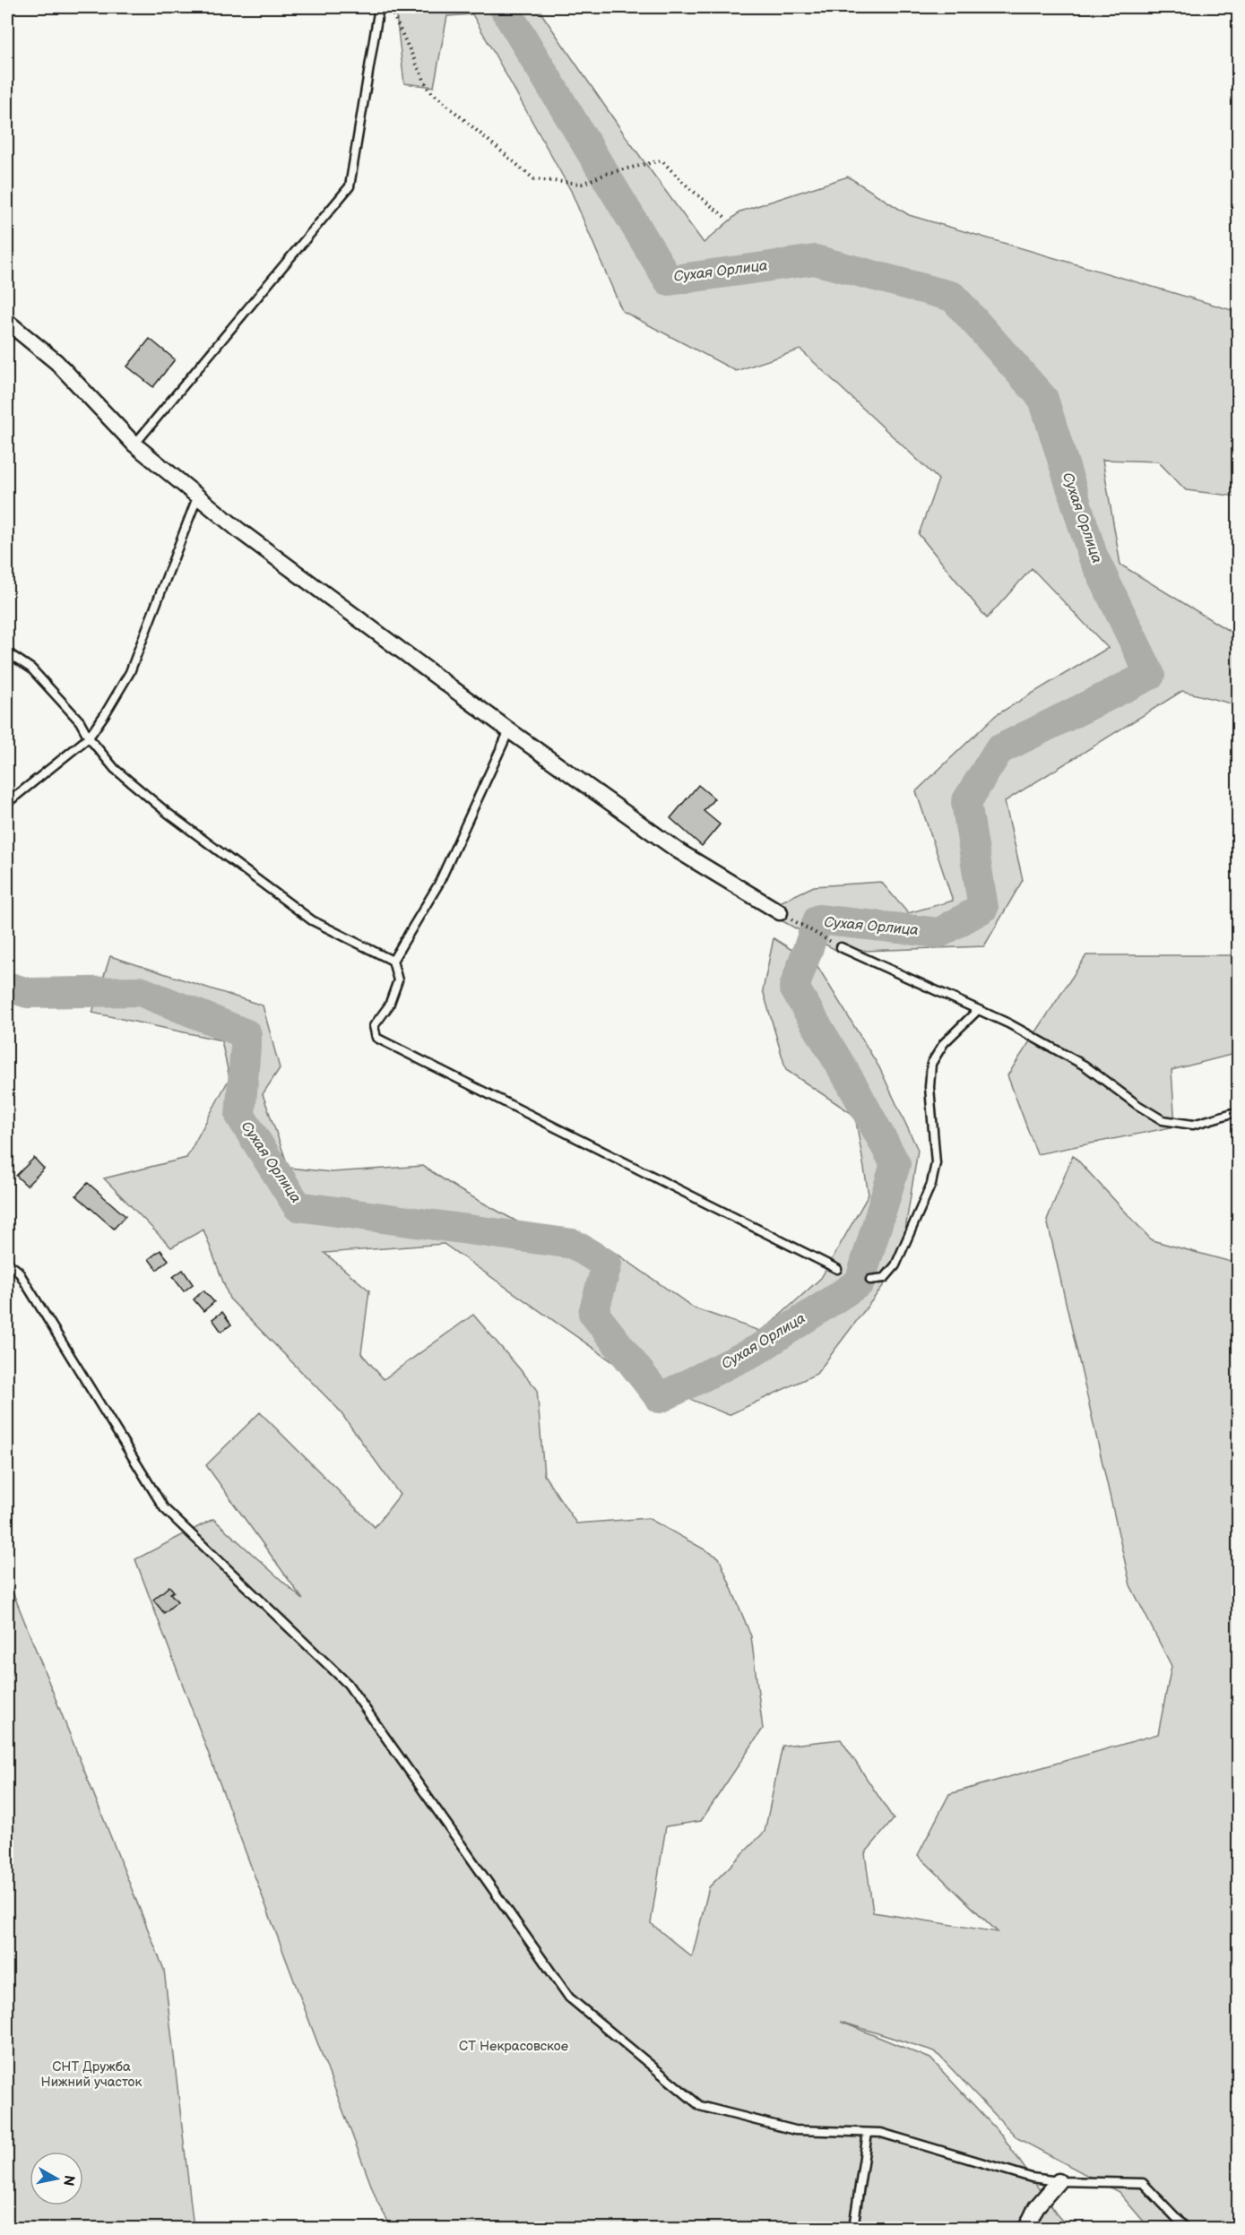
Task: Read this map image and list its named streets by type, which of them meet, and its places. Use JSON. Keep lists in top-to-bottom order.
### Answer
{
  "water": ["Сухая Орлица"],
  "parks": ["СТ Некрасовское", "СНТ Дружба Нижний участок"],
  "north": "right"
}
